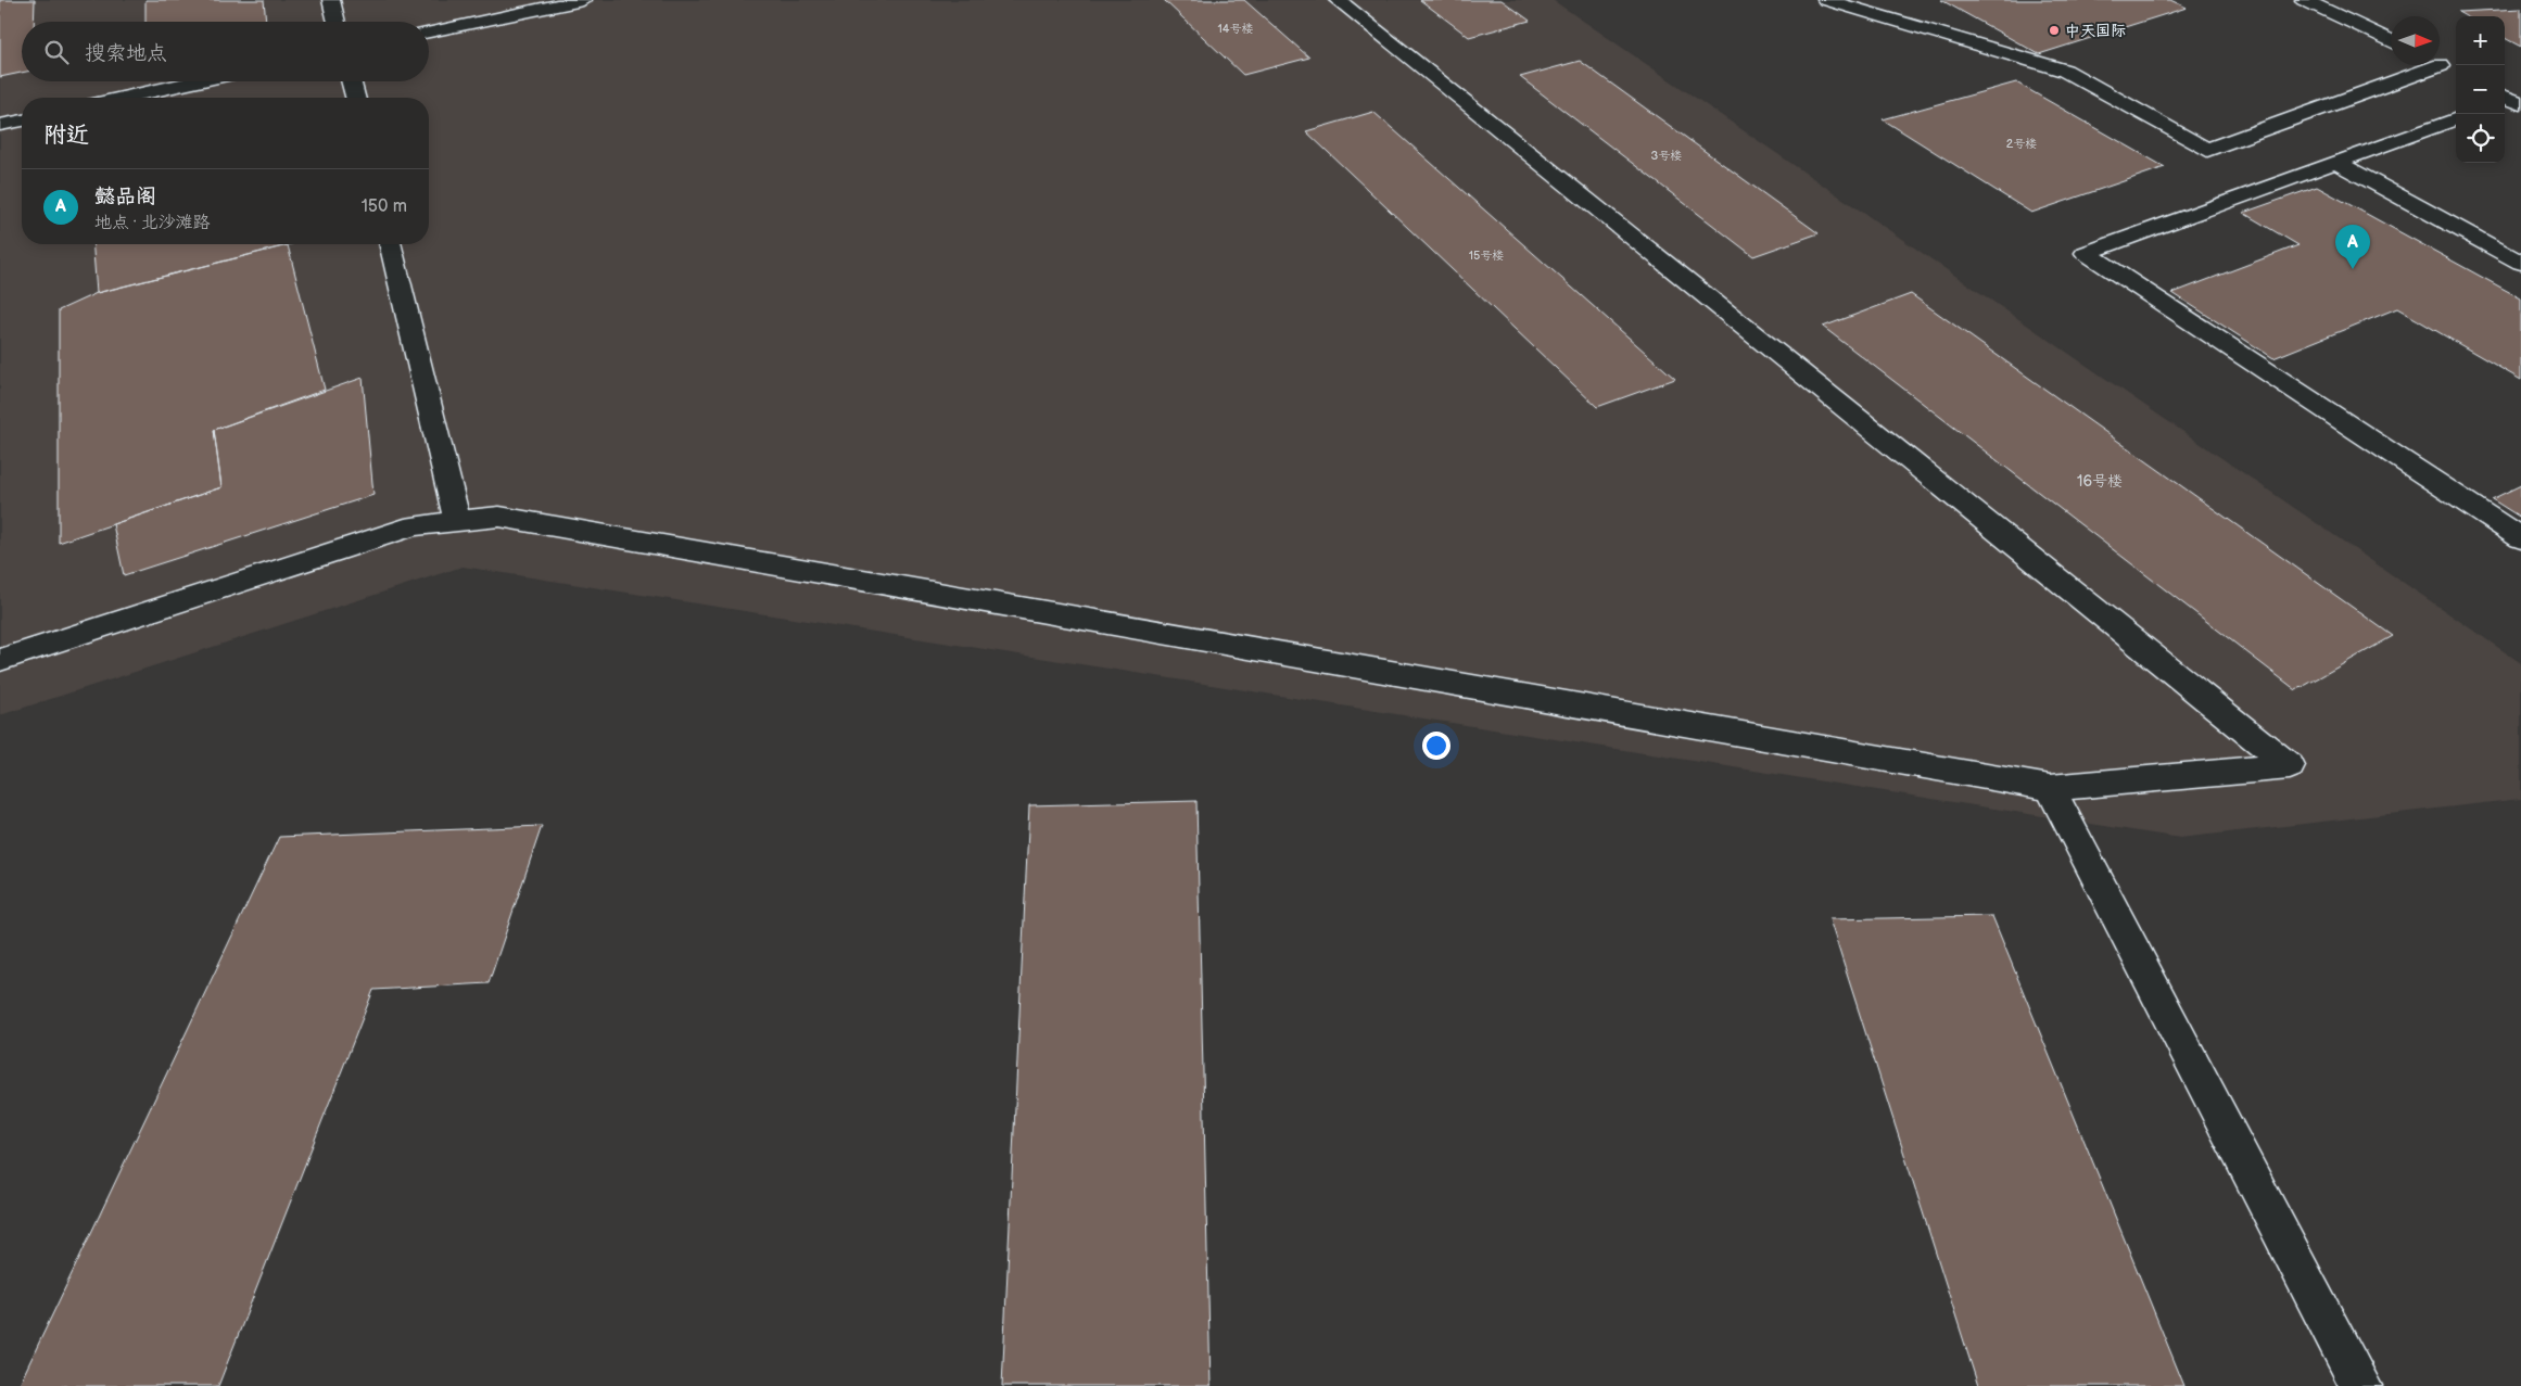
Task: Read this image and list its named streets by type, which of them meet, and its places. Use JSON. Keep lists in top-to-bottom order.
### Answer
{
  "places": ["中天国际"],
  "house_numbers": [
    "14号楼",
    "2号楼",
    "3号楼",
    "15号楼",
    "16号楼"
  ],
  "north": "right",
  "page": {
    "map_buttons": ["+", "−"],
    "search": "搜索地点",
    "heading": "附近",
    "list": [
      {
        "mark": "A",
        "name": "懿品阁",
        "note": "地点 · 北沙滩路",
        "value": "150 m"
      }
    ],
    "pins": "A"
  }
}
